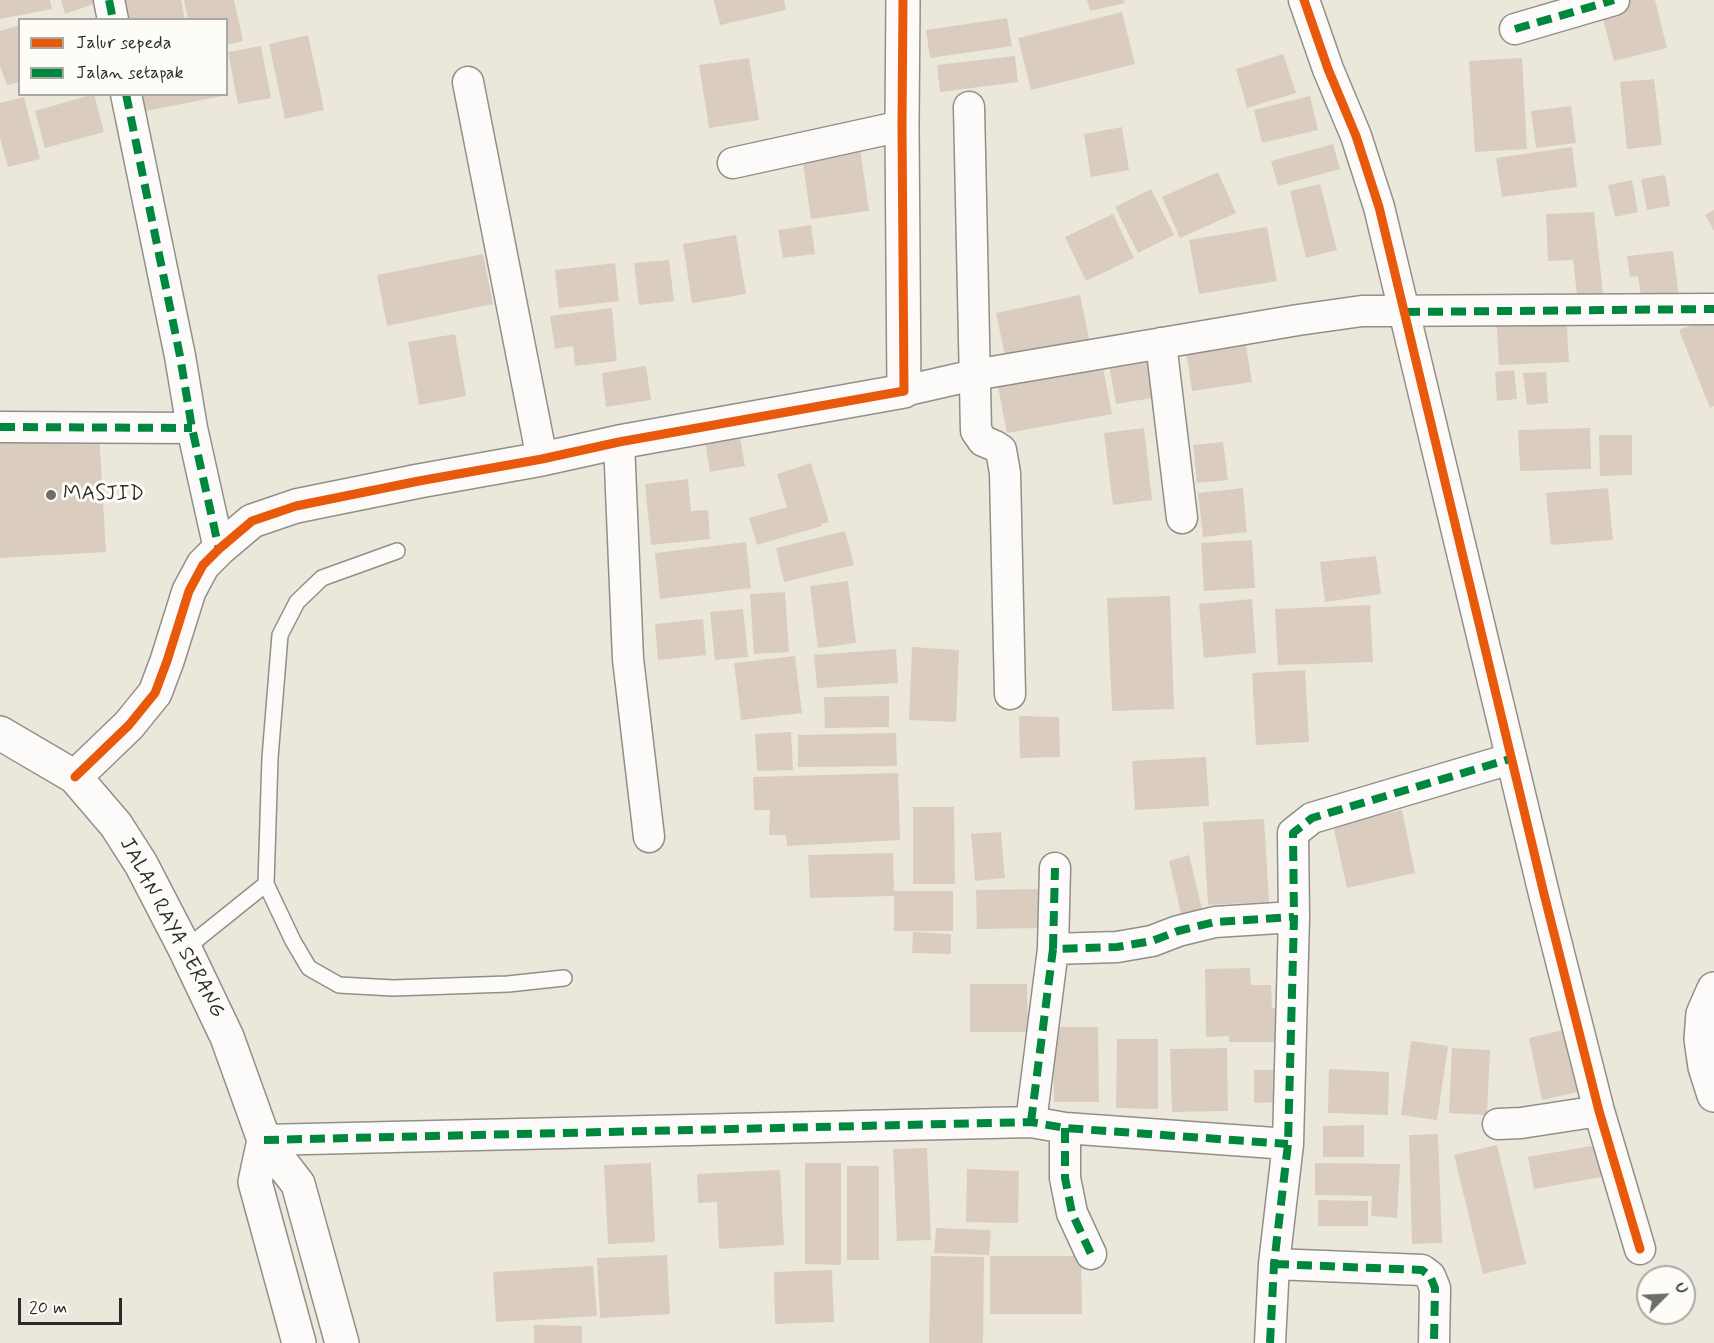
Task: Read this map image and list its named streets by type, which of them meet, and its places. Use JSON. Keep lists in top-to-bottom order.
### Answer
{
  "streets": {
    "main road": ["JALAN RAYA SERANG"]
  },
  "places": ["MASJID"],
  "legend": ["Jalur sepeda", "Jalan setapak"],
  "scale_bar": "20 m",
  "north": "top right"
}
